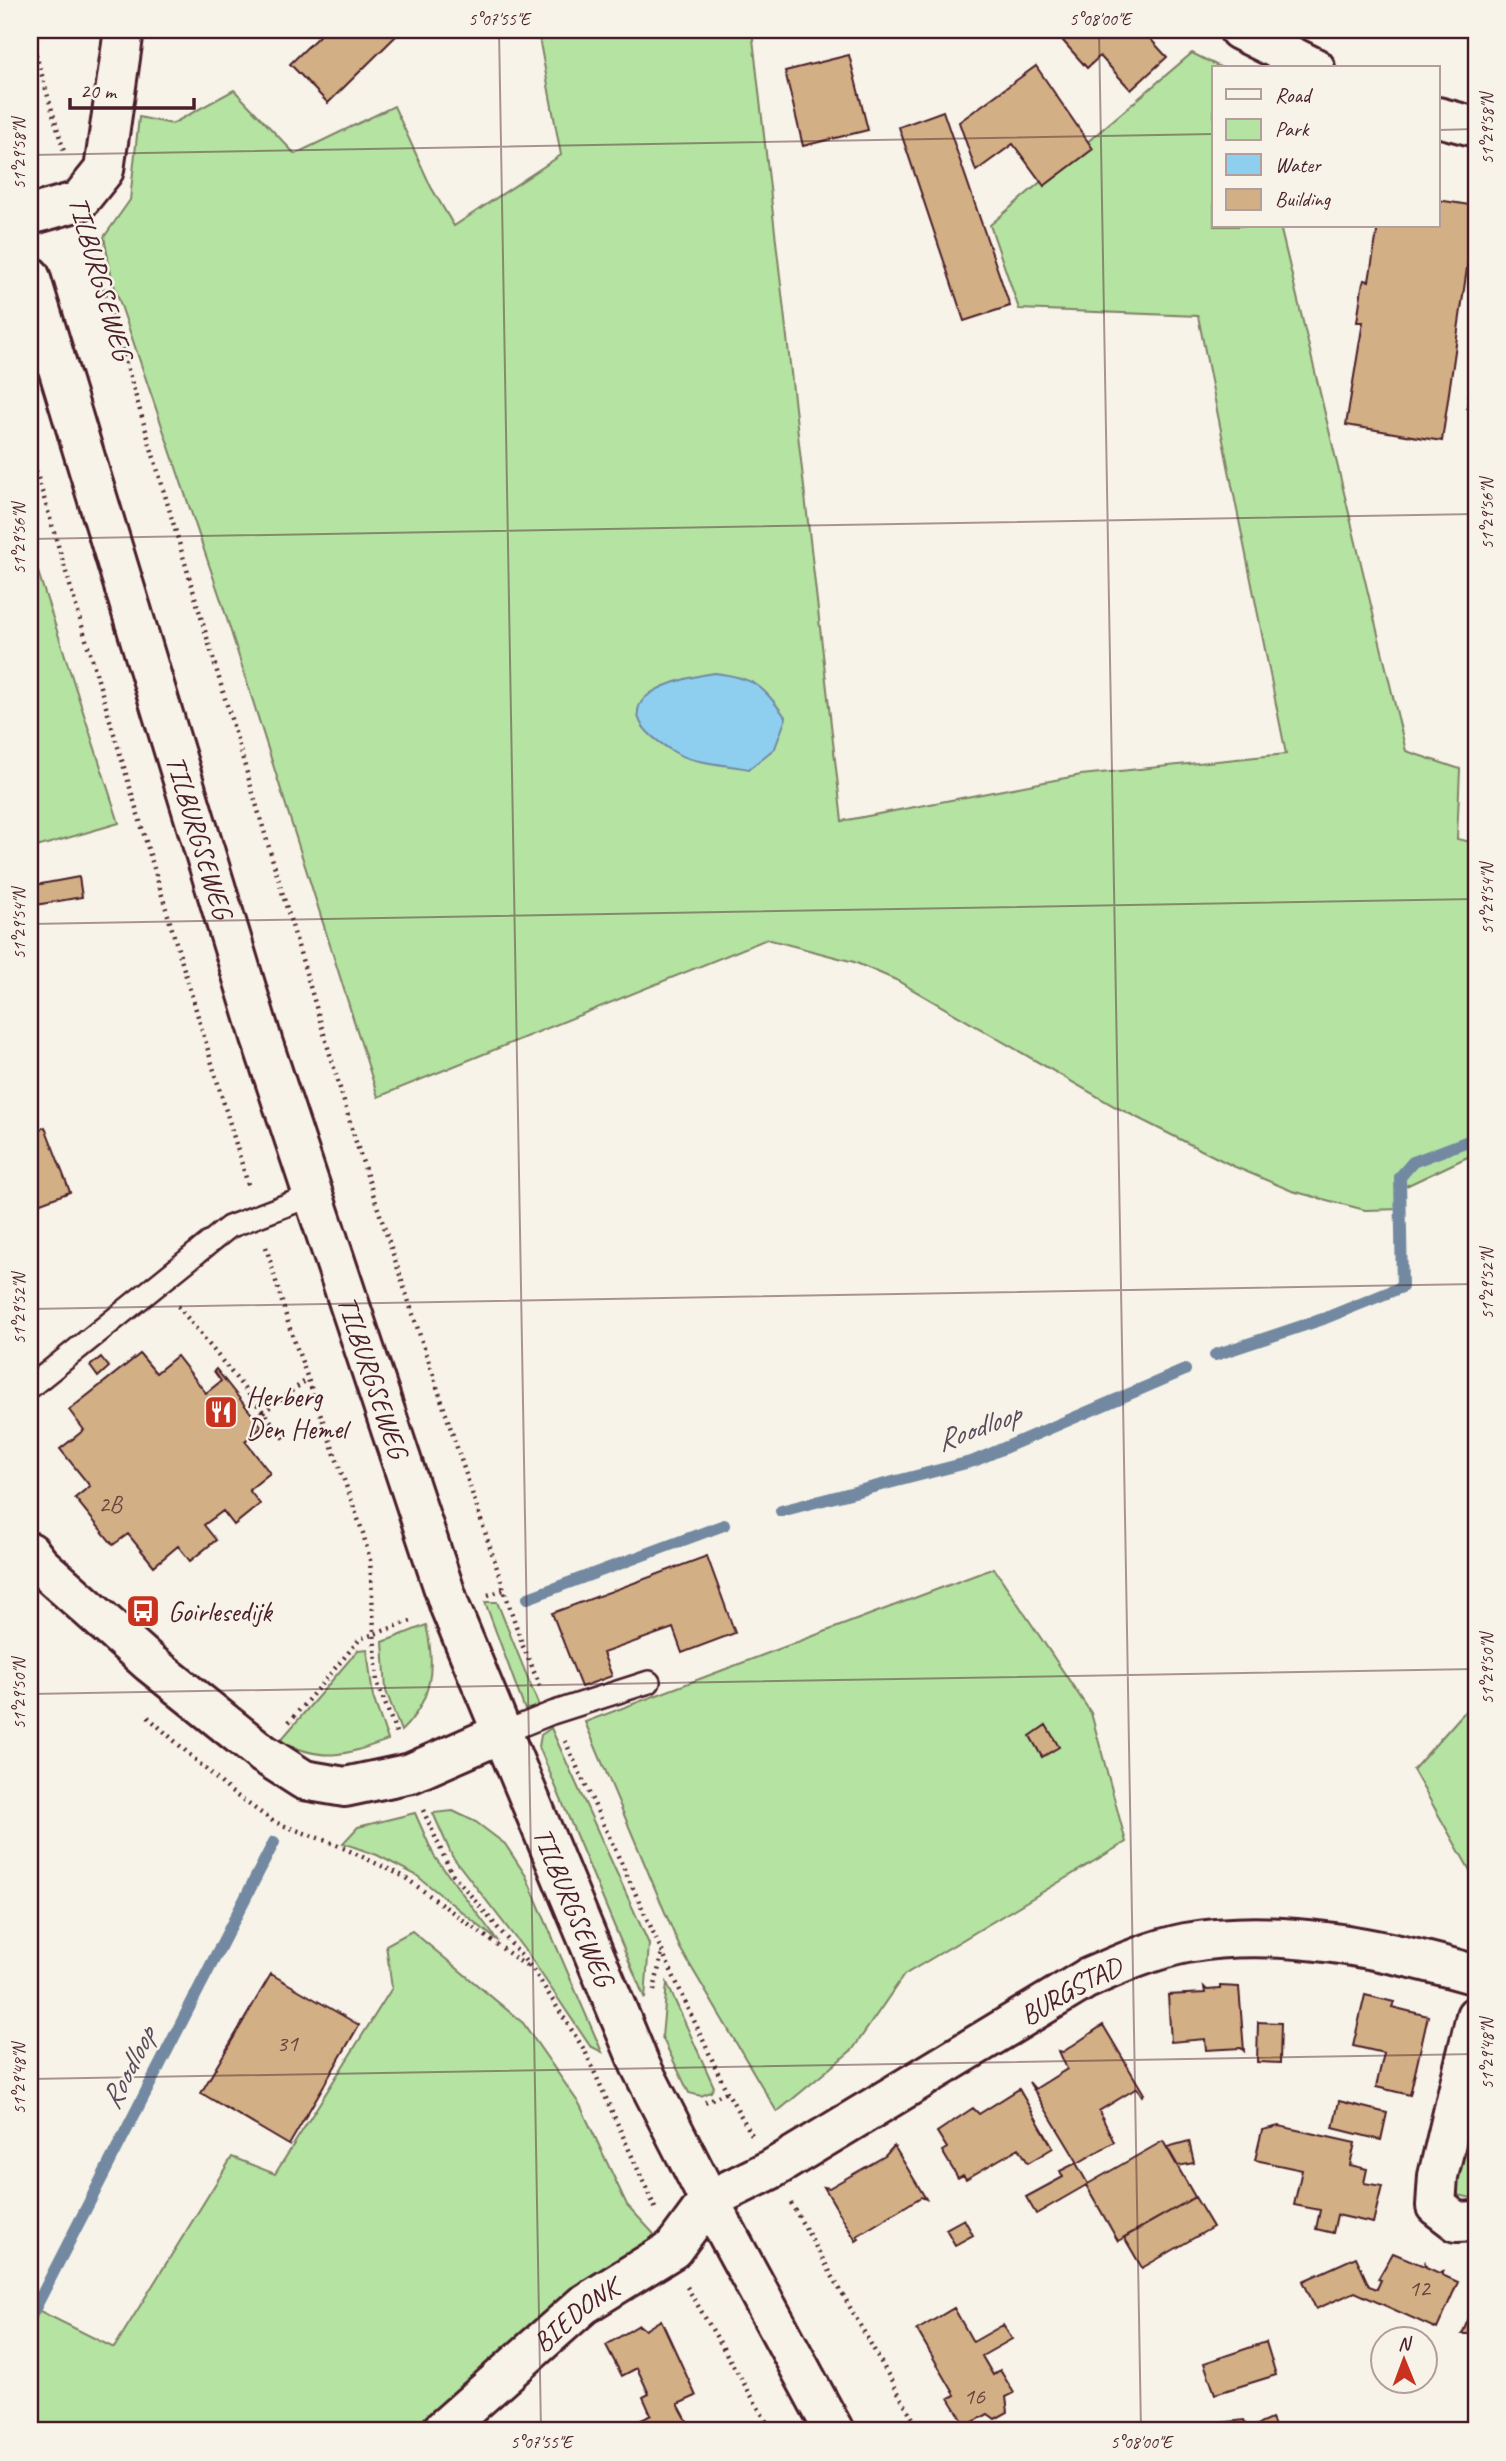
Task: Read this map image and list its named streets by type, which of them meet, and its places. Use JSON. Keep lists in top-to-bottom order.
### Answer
{
  "streets": {
    "street": ["TILBURGSEWEG", "BURGSTAD", "BIEDONK"]
  },
  "crossings": [
    ["TILBURGSEWEG", "BURGSTAD"],
    ["TILBURGSEWEG", "BIEDONK"],
    ["BURGSTAD", "BIEDONK"]
  ],
  "water": ["Roodloop"],
  "places": {
    "restaurant": ["Herberg Den Hemel"],
    "bus stop": ["Goirlesedijk"]
  },
  "house_numbers": [
    "2B",
    "31",
    "12",
    "16"
  ],
  "legend": [
    "Road",
    "Park",
    "Water",
    "Building"
  ],
  "scale_bar": "20 m",
  "north": "top",
  "coordinates": [
    "5°07'55\"E",
    "5°08'00\"E",
    "51°29'58\"N",
    "51°29'56\"N",
    "51°29'54\"N",
    "51°29'52\"N",
    "51°29'50\"N",
    "51°29'48\"N"
  ]
}
